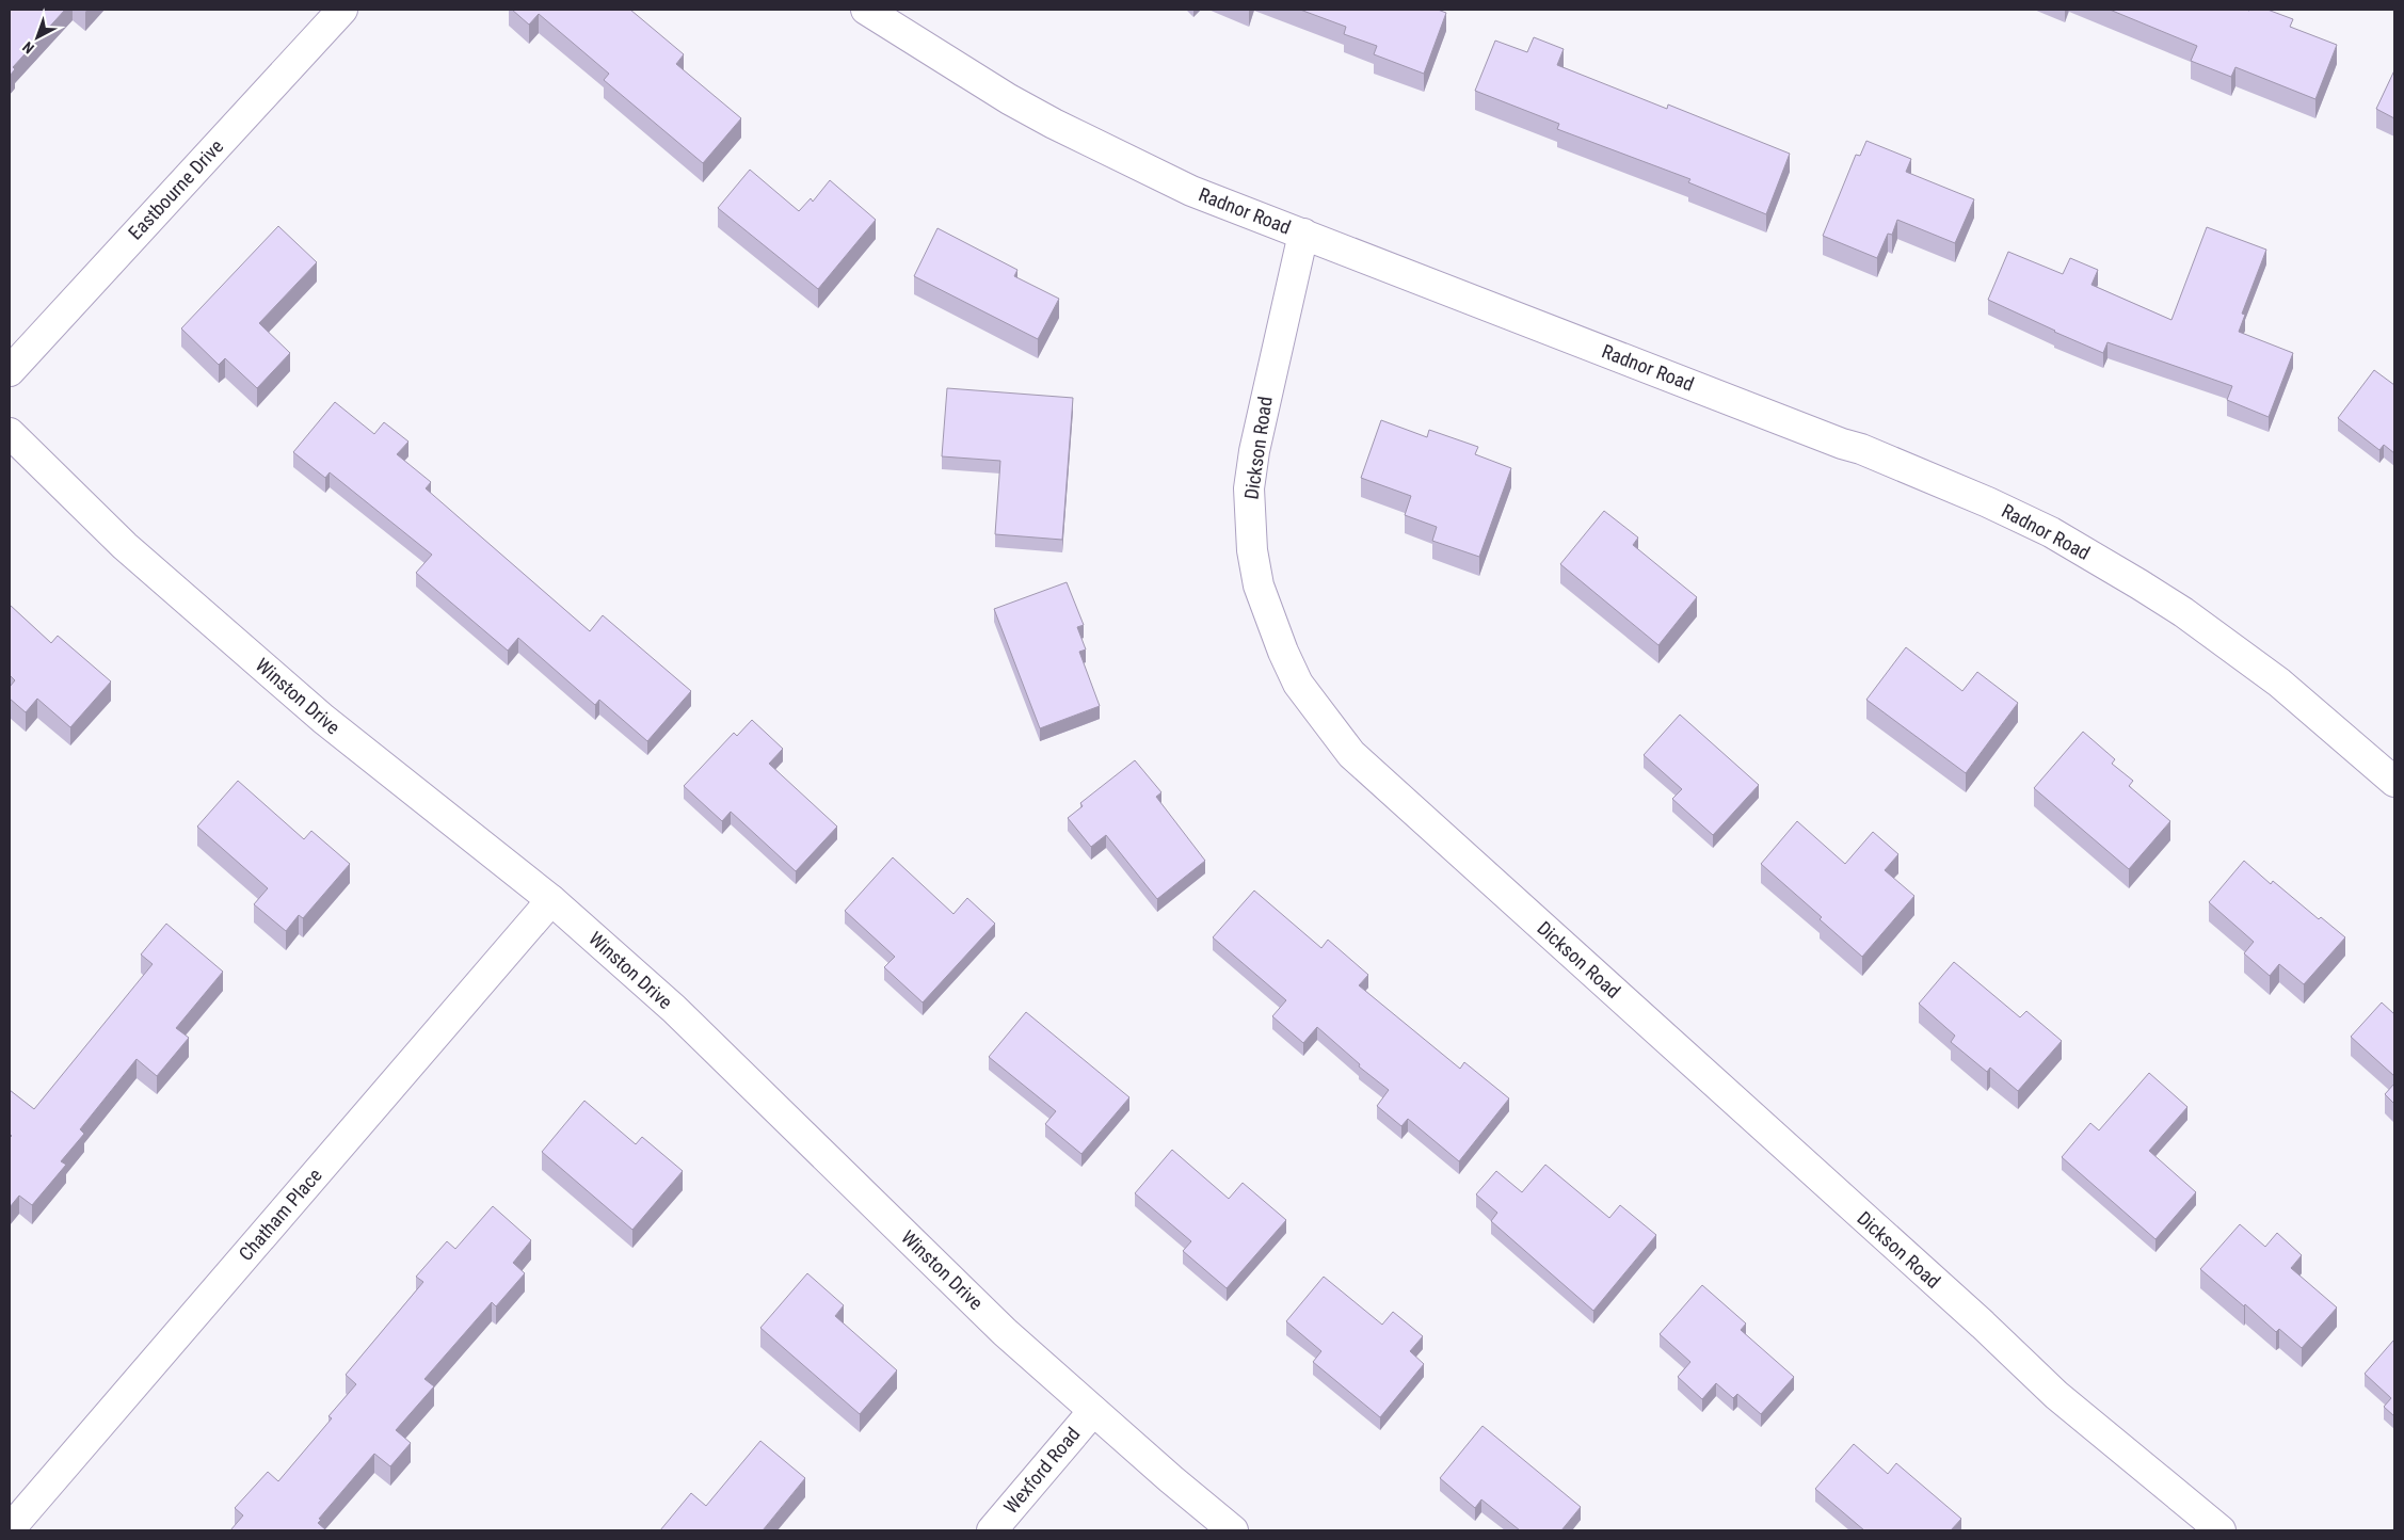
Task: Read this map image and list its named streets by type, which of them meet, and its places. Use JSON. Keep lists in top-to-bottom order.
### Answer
{
  "streets": {
    "street": [
      "Eastbourne Drive",
      "Radnor Road",
      "Dickson Road",
      "Winston Drive",
      "Chatham Place",
      "Wexford Road"
    ]
  },
  "crossings": [
    ["Radnor Road", "Dickson Road"],
    ["Winston Drive", "Chatham Place"],
    ["Winston Drive", "Wexford Road"]
  ],
  "north": "bottom left"
}
